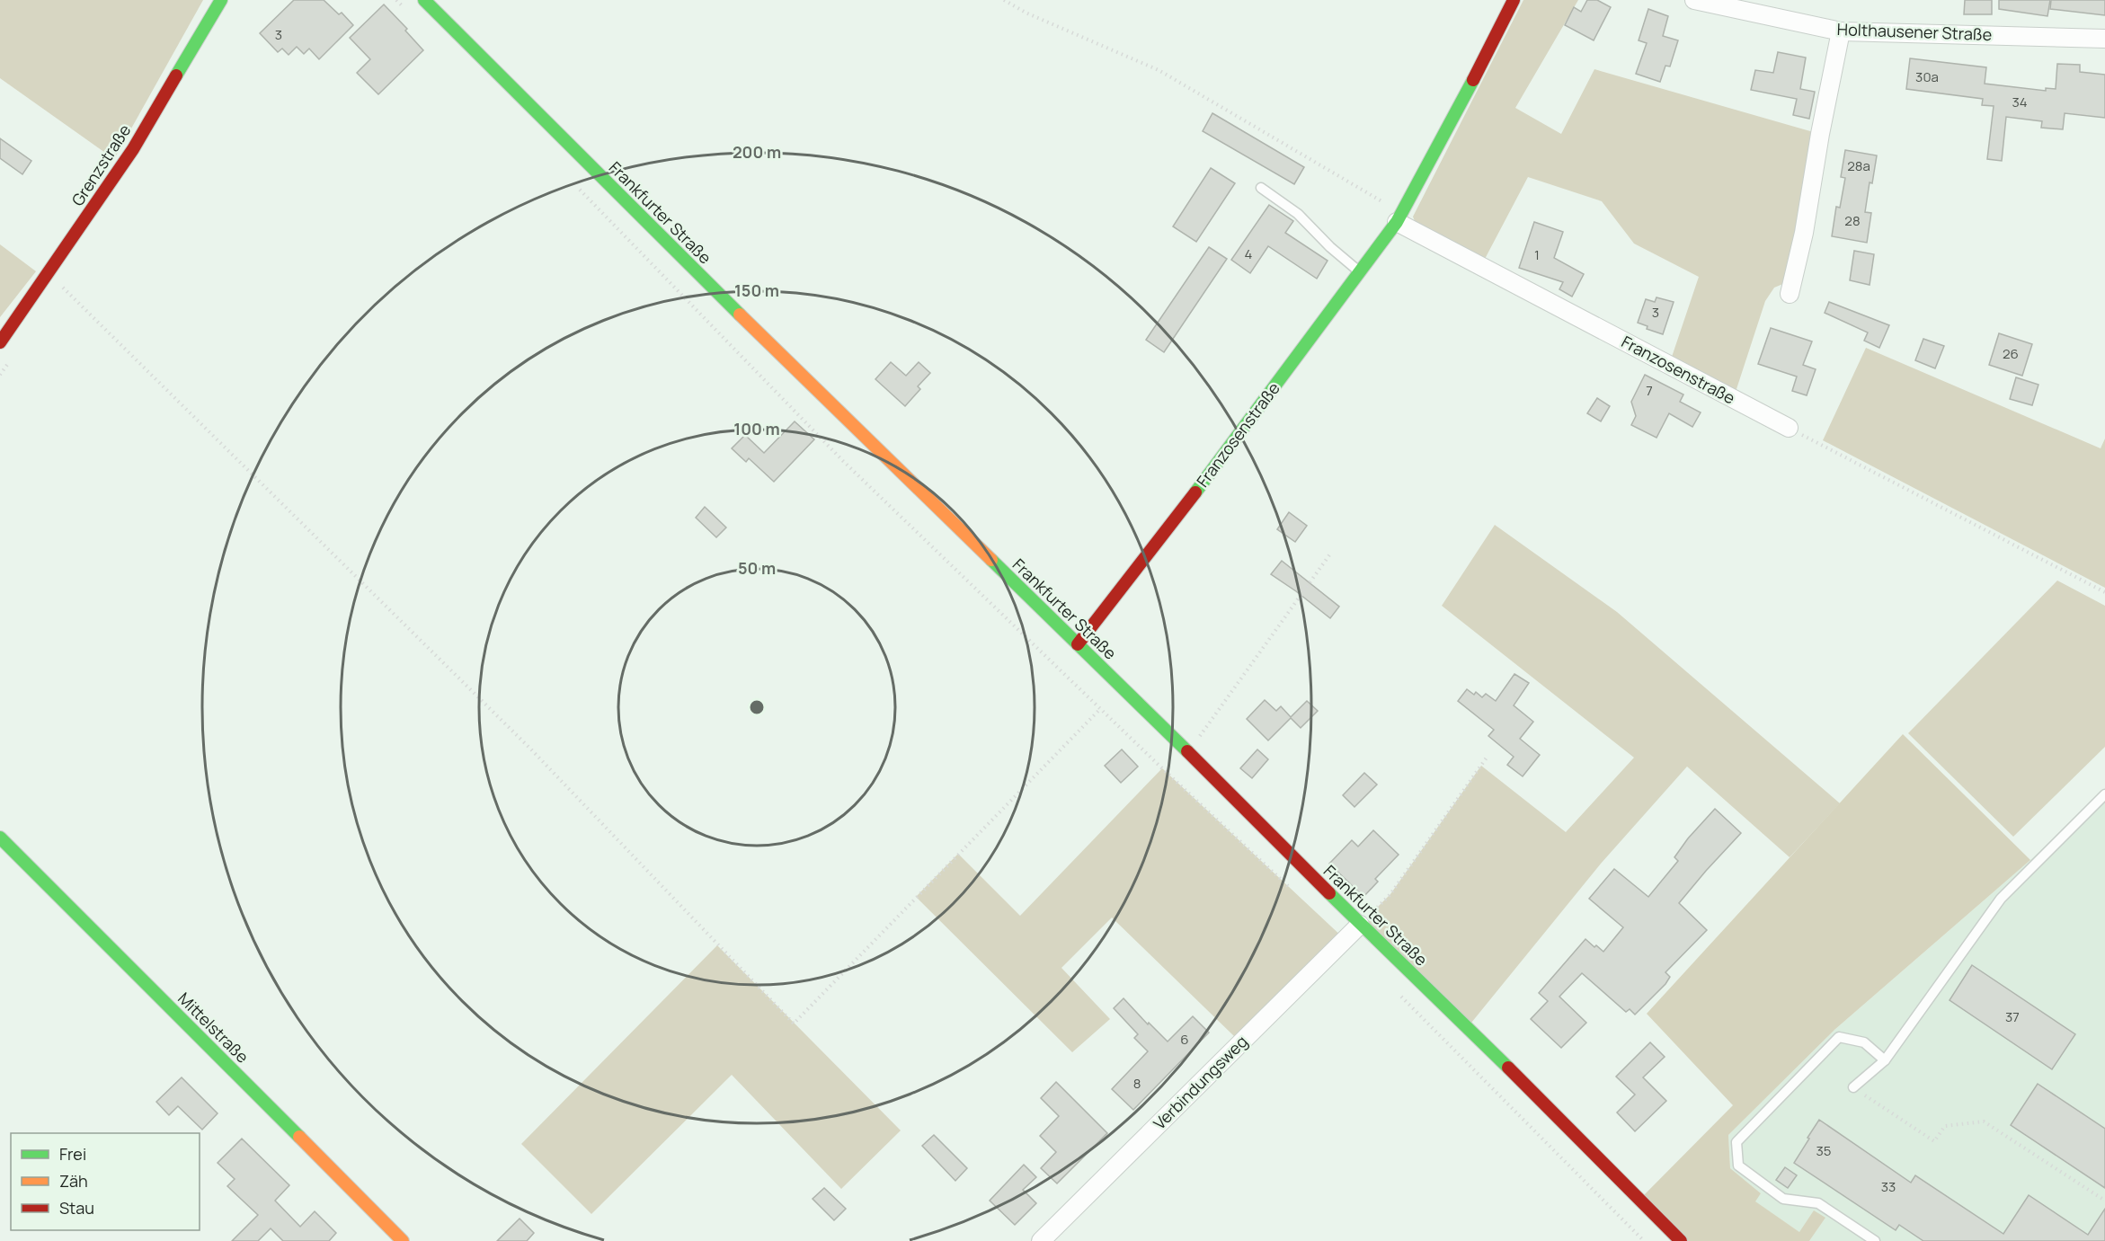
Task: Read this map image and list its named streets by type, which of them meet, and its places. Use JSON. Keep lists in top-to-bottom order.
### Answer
{
  "streets": {
    "main road": [
      "Grenzstraße",
      "Frankfurter Straße",
      "Franzosenstraße",
      "Mittelstraße"
    ],
    "street": ["Holthausener Straße", "Verbindungsweg"]
  },
  "crossings": [
    ["Frankfurter Straße", "Franzosenstraße"],
    ["Frankfurter Straße", "Verbindungsweg"]
  ],
  "house_numbers": [
    "3",
    "30a",
    "34",
    "28a",
    "28",
    "4",
    "1",
    "3",
    "26",
    "7",
    "37",
    "6",
    "8",
    "35",
    "33"
  ],
  "legend": ["Frei", "Zäh", "Stau"],
  "rings": [
    "200 m",
    "150 m",
    "100 m",
    "50 m"
  ]
}
